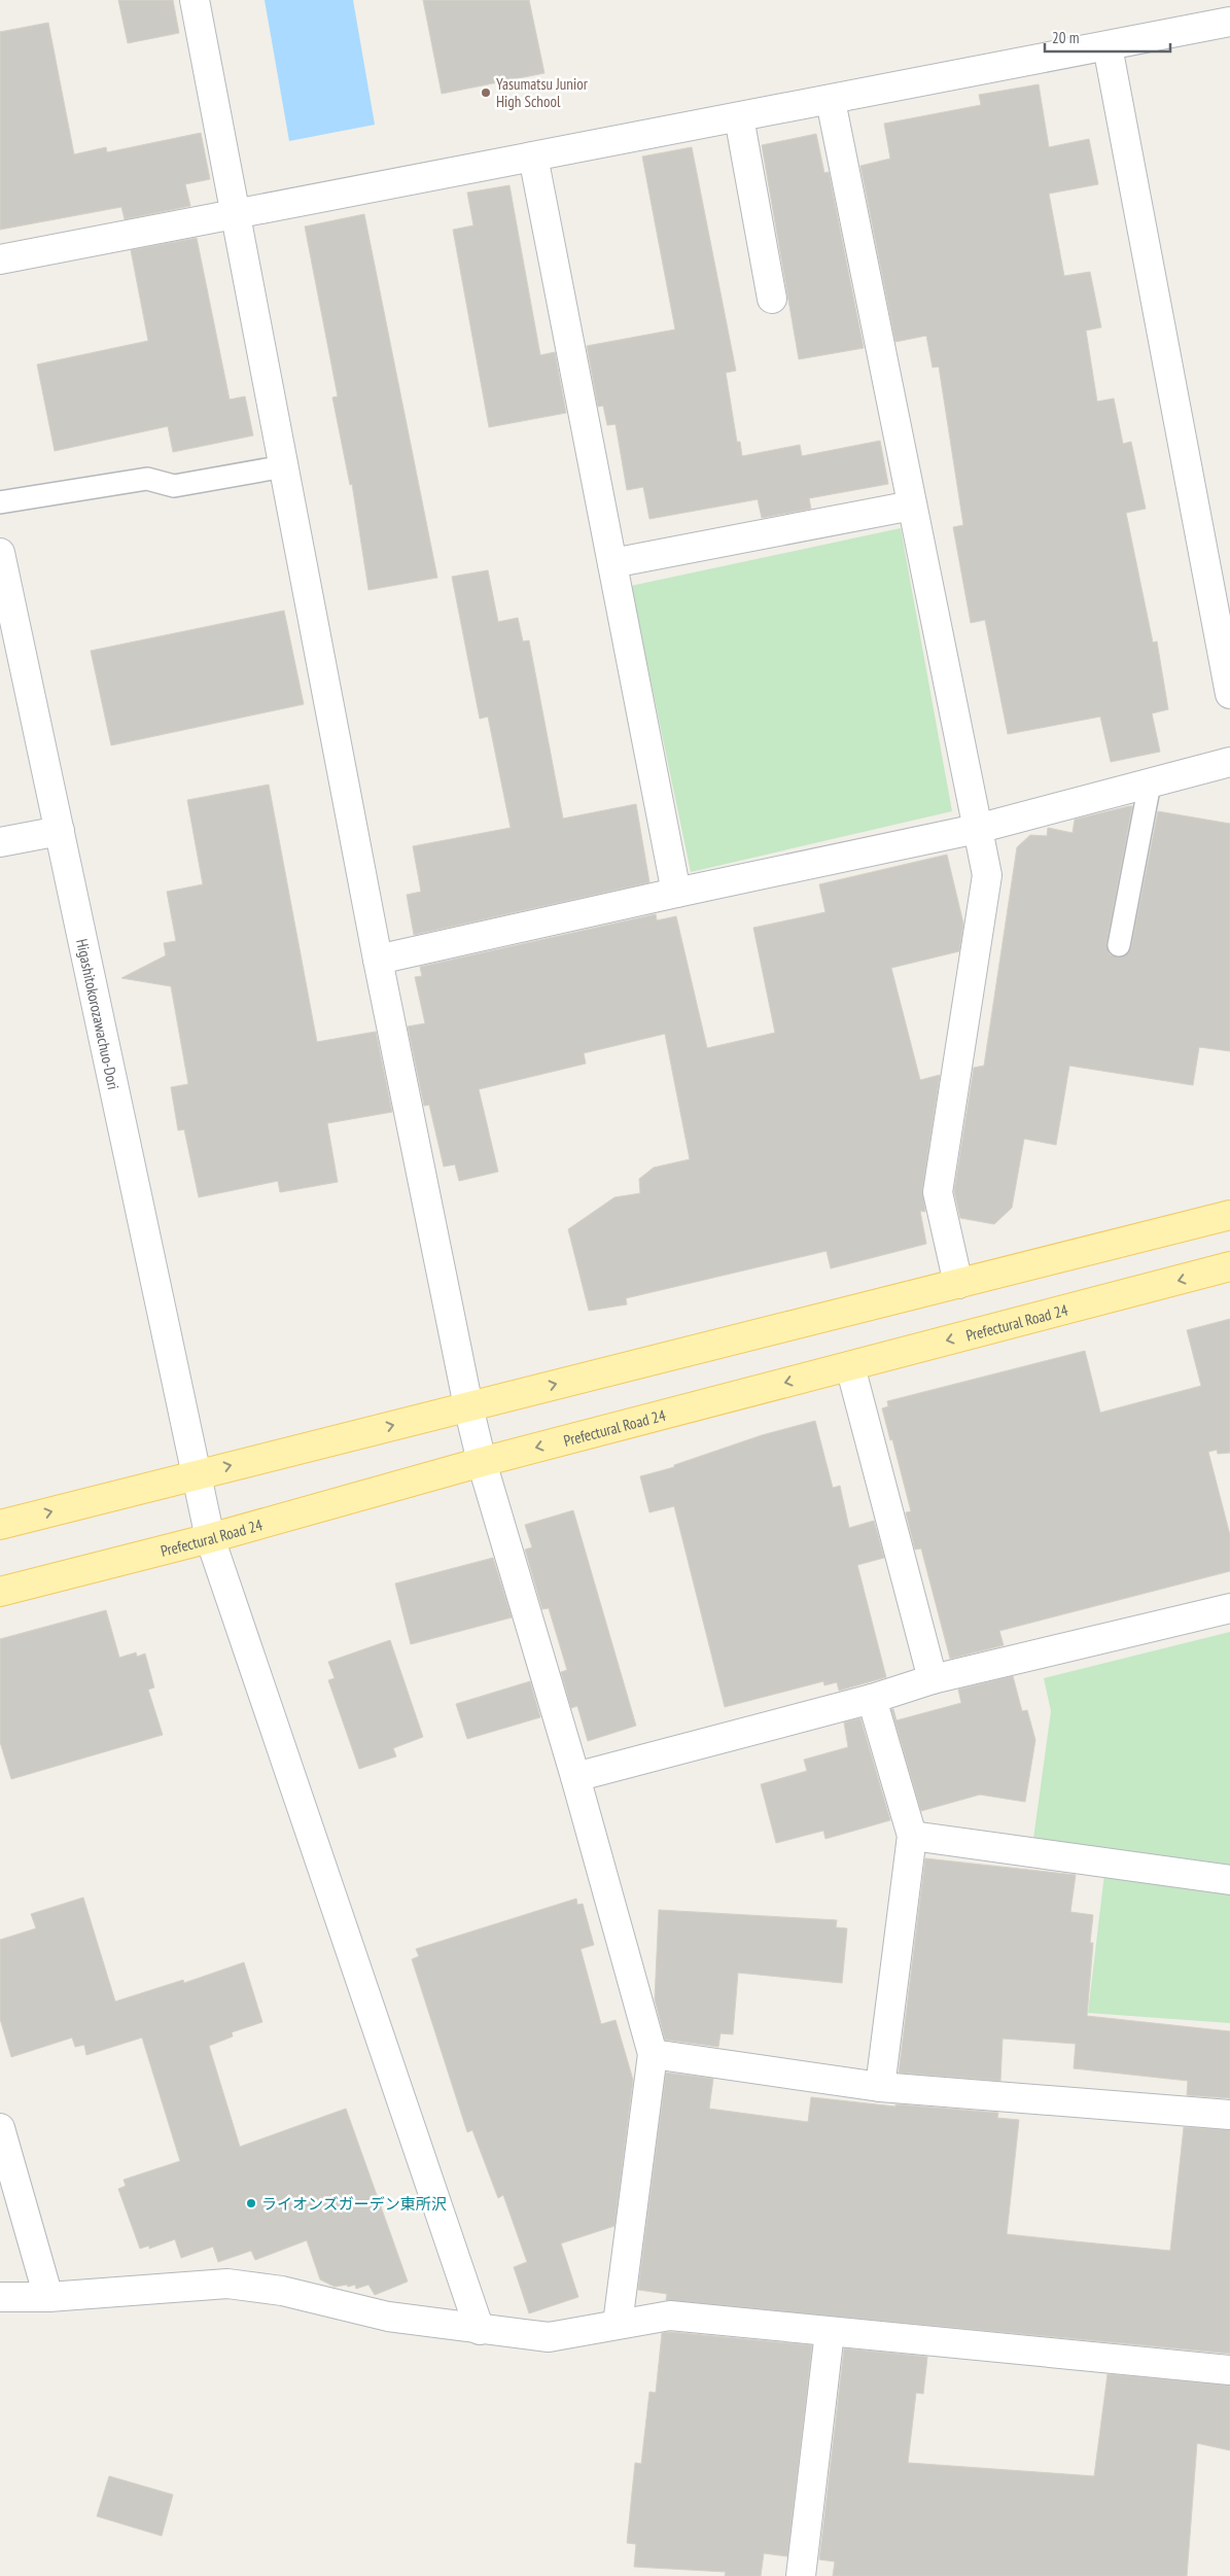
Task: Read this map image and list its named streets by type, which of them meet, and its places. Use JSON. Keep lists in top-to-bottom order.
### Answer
{
  "streets": {
    "main road": ["Prefectural Road 24"],
    "street": ["Higashitokorozawachuo-Dori"]
  },
  "crossings": [
    ["Higashitokorozawachuo-Dori", "Prefectural Road 24"]
  ],
  "places": ["Yasumatsu Junior High School", "ライオンズガーデン東所沢"],
  "scale_bar": "20 m"
}
